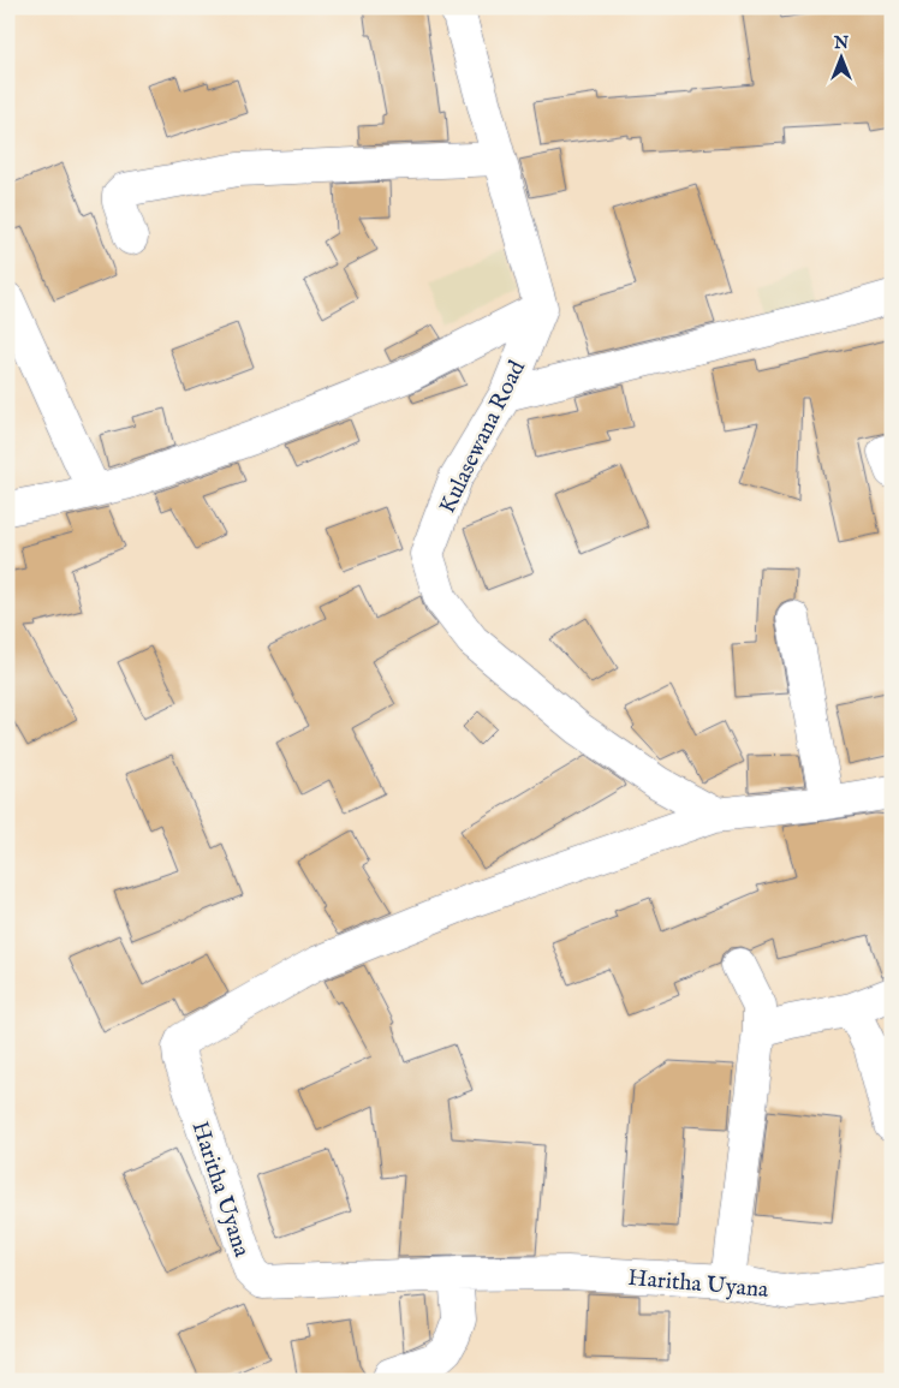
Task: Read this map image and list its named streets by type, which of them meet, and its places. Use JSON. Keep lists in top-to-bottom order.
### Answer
{
  "streets": {
    "street": ["Kulasewana Road", "Haritha Uyana"]
  },
  "crossings": [
    ["Kulasewana Road", "Haritha Uyana"]
  ],
  "north": "top"
}
